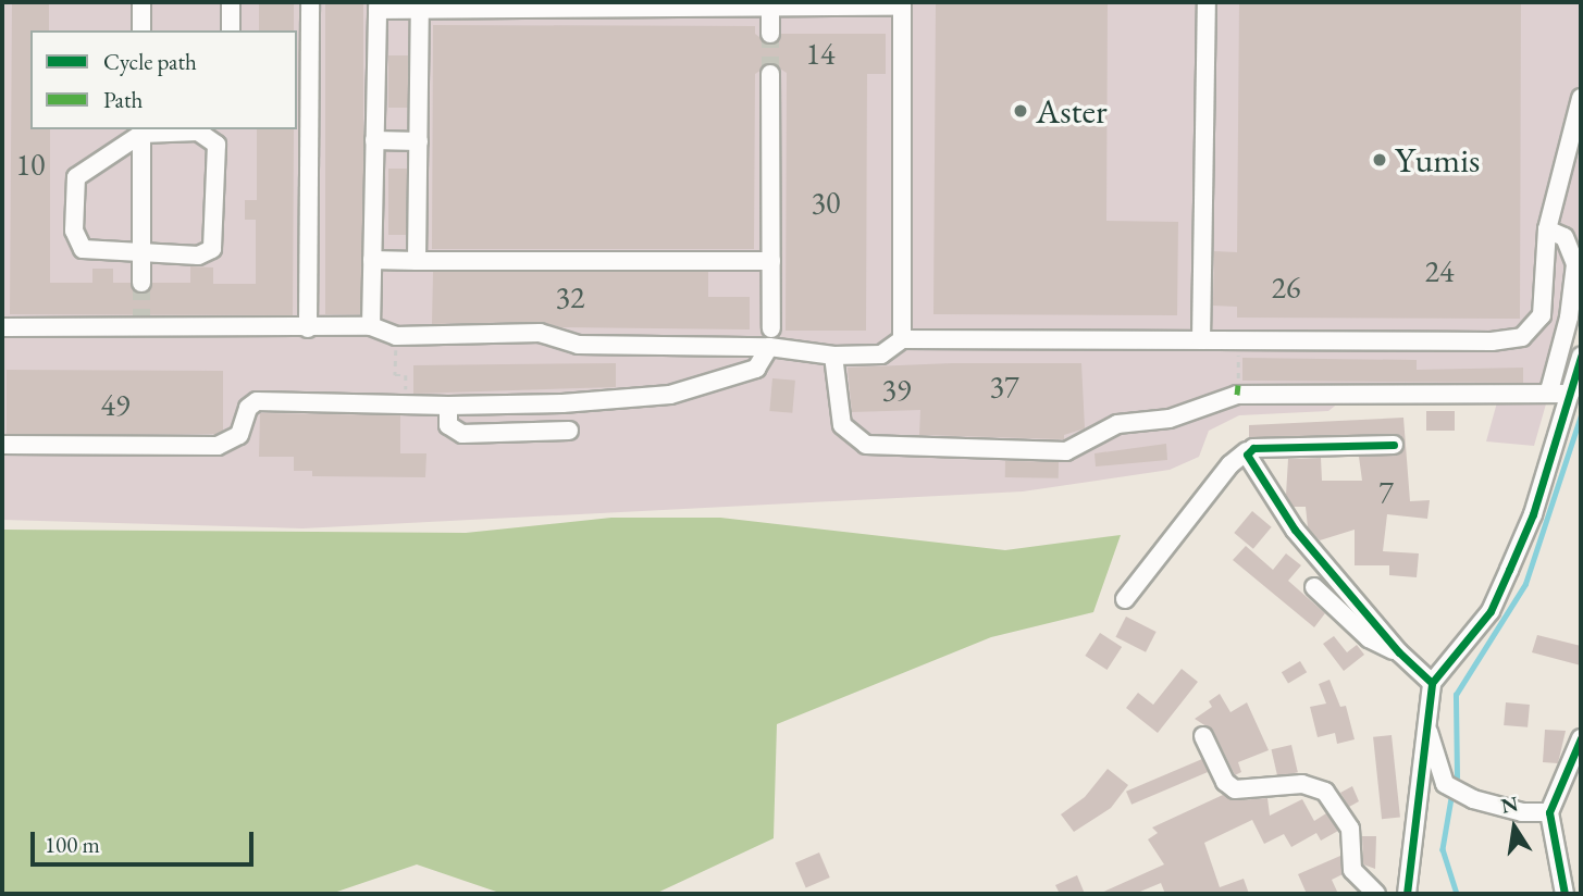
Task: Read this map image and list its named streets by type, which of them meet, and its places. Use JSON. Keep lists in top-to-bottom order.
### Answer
{
  "places": ["Aster", "Yumis"],
  "house_numbers": [
    "14",
    "10",
    "30",
    "24",
    "26",
    "32",
    "37",
    "39",
    "49",
    "7"
  ],
  "legend": ["Cycle path", "Path"],
  "scale_bar": "100 m",
  "north": "top"
}
